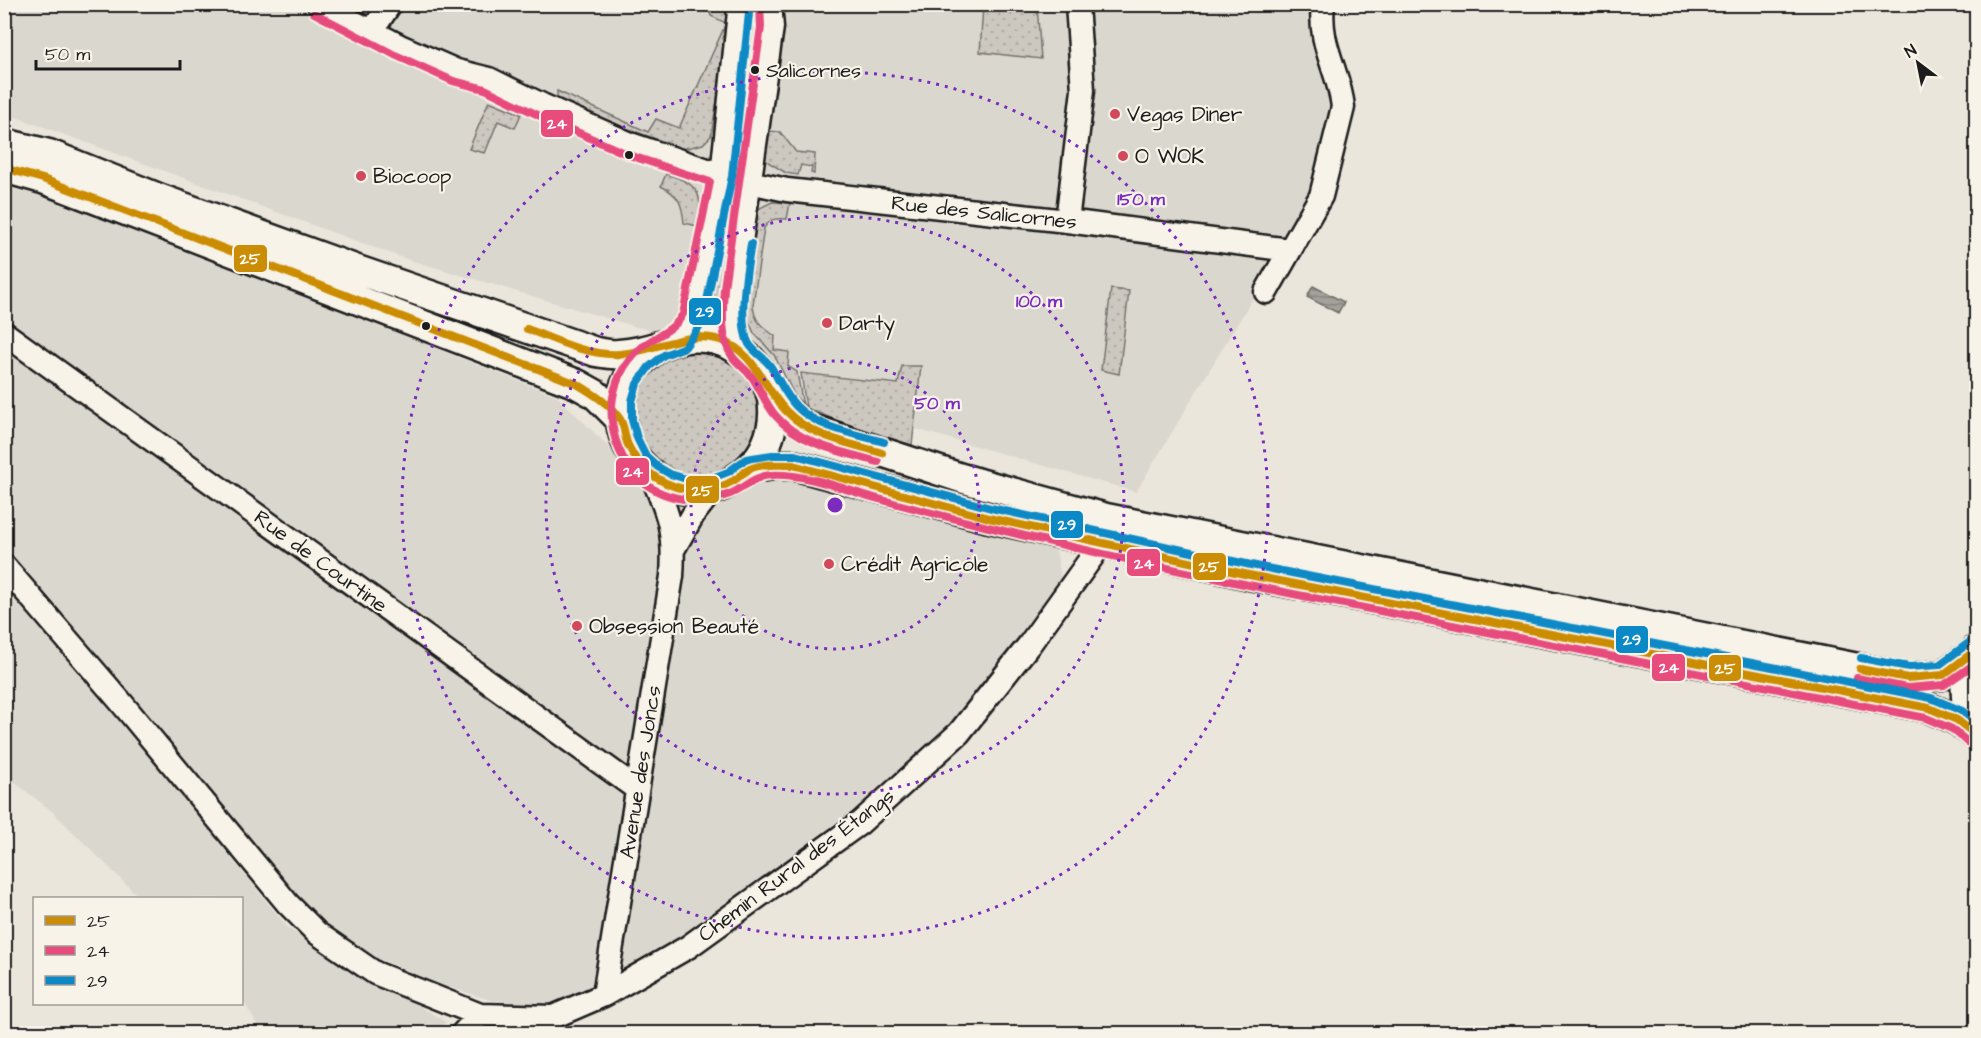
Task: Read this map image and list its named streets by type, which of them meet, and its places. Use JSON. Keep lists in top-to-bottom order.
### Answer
{
  "streets": {
    "street": [
      "Rue des Salicornes",
      "Rue de Courtine",
      "Avenue des Joncs",
      "Chemin Rural des Étangs"
    ]
  },
  "crossings": [
    ["Rue de Courtine", "Avenue des Joncs"],
    ["Avenue des Joncs", "Chemin Rural des Étangs"]
  ],
  "places": [
    "Salicornes",
    "Vegas Diner",
    "O WOK",
    "Biocoop",
    "Darty",
    "Crédit Agricole",
    "Obsession Beauté"
  ],
  "lines": ["transit line 29", "transit line 24", "transit line 25"],
  "legend": ["25", "24", "29"],
  "scale_bar": "50 m",
  "north": "top left",
  "rings": ["150 m", "100 m", "50 m"]
}
